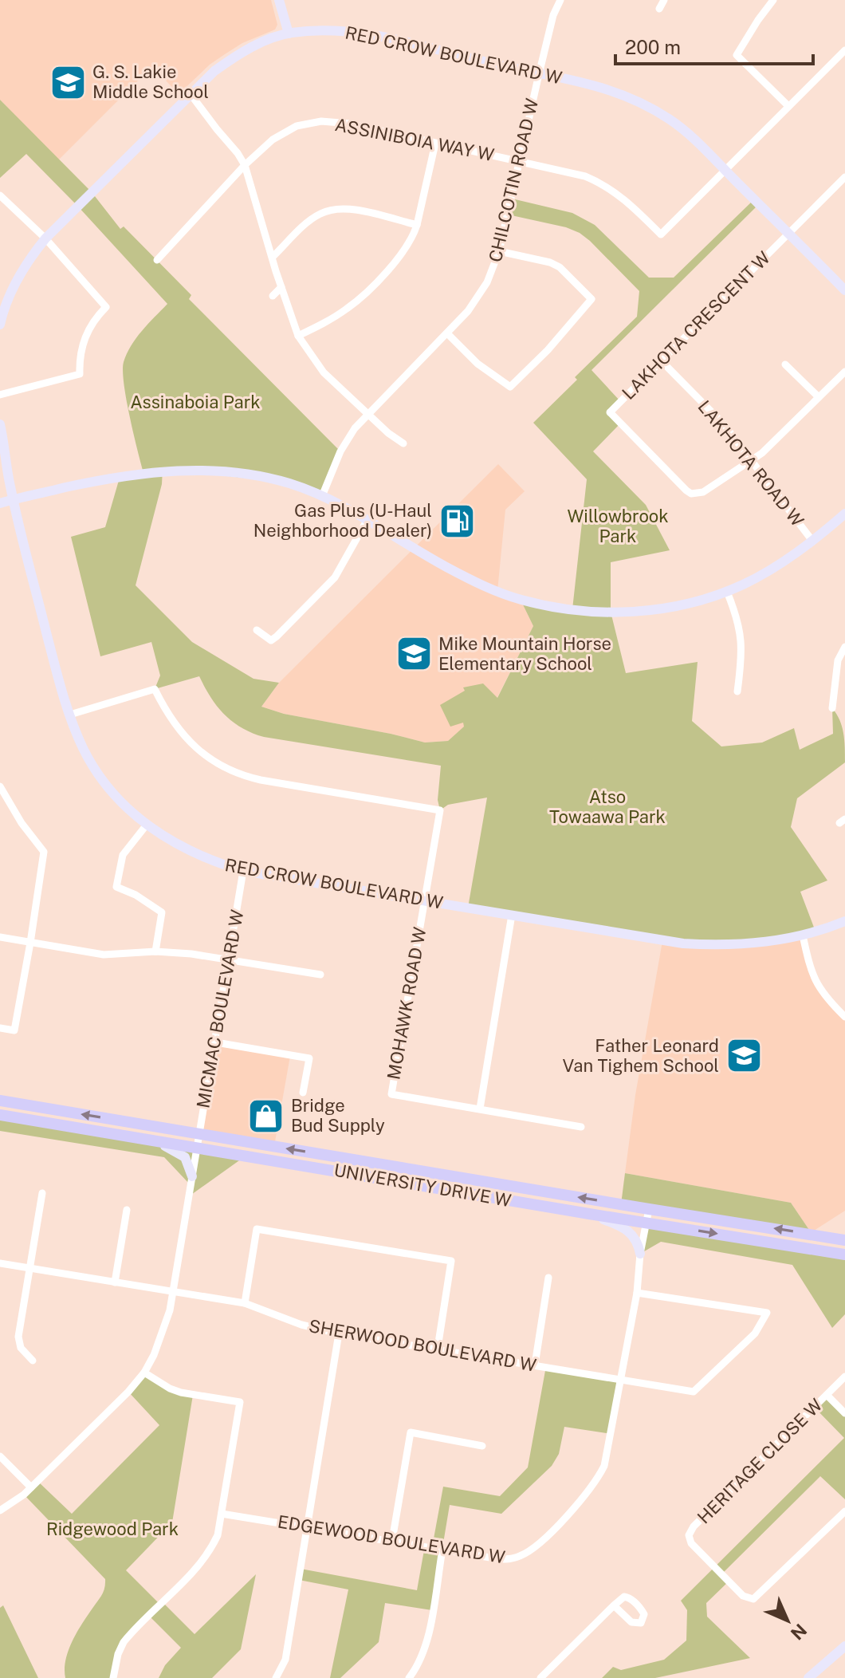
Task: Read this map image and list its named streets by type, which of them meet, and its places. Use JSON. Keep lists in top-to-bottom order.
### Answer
{
  "streets": {
    "main road": ["UNIVERSITY DRIVE W"],
    "street": [
      "RED CROW BOULEVARD W",
      "ASSINIBOIA WAY W",
      "CHILCOTIN ROAD W",
      "LAKHOTA CRESCENT W",
      "LAKHOTA ROAD W",
      "MOHAWK ROAD W",
      "MICMAC BOULEVARD W",
      "SHERWOOD BOULEVARD W",
      "HERITAGE CLOSE W",
      "EDGEWOOD BOULEVARD W"
    ]
  },
  "crossings": [
    ["RED CROW BOULEVARD W", "ASSINIBOIA WAY W"],
    ["RED CROW BOULEVARD W", "CHILCOTIN ROAD W"],
    ["RED CROW BOULEVARD W", "LAKHOTA CRESCENT W"],
    ["RED CROW BOULEVARD W", "MOHAWK ROAD W"],
    ["RED CROW BOULEVARD W", "MICMAC BOULEVARD W"],
    ["ASSINIBOIA WAY W", "CHILCOTIN ROAD W"],
    ["LAKHOTA CRESCENT W", "LAKHOTA ROAD W"],
    ["MICMAC BOULEVARD W", "UNIVERSITY DRIVE W"],
    ["MICMAC BOULEVARD W", "SHERWOOD BOULEVARD W"],
    ["UNIVERSITY DRIVE W", "EDGEWOOD BOULEVARD W"],
    ["SHERWOOD BOULEVARD W", "EDGEWOOD BOULEVARD W"]
  ],
  "parks": [
    "Assinaboia Park",
    "Willowbrook Park",
    "Atso Towaawa Park",
    "Ridgewood Park"
  ],
  "places": {
    "school or university": ["G. S. Lakie Middle School", "Mike Mountain Horse Elementary School", "Father Leonard Van Tighem School"],
    "fuel station": ["Gas Plus (U-Haul Neighborhood Dealer)"],
    "shop": ["Bridge Bud Supply"]
  },
  "scale_bar": "200 m",
  "north": "bottom right"
}
